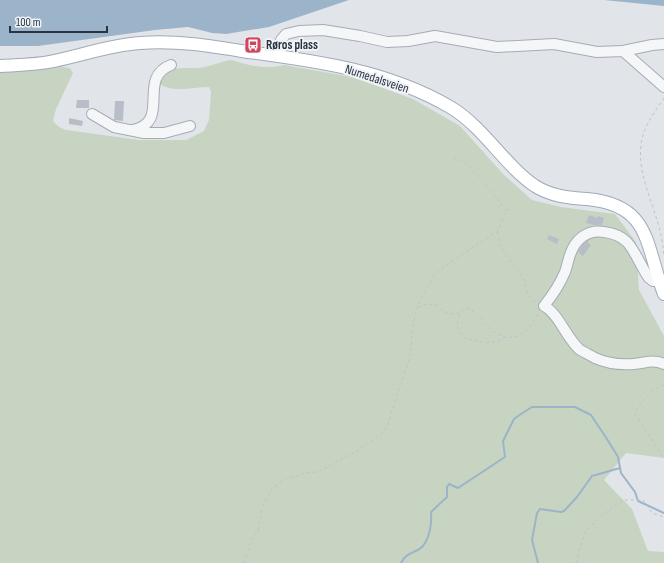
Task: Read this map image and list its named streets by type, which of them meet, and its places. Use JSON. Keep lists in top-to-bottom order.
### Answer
{
  "streets": {
    "main road": ["Numedalsveien"]
  },
  "places": {
    "bus stop": ["Røros plass"]
  },
  "scale_bar": "100 m"
}
